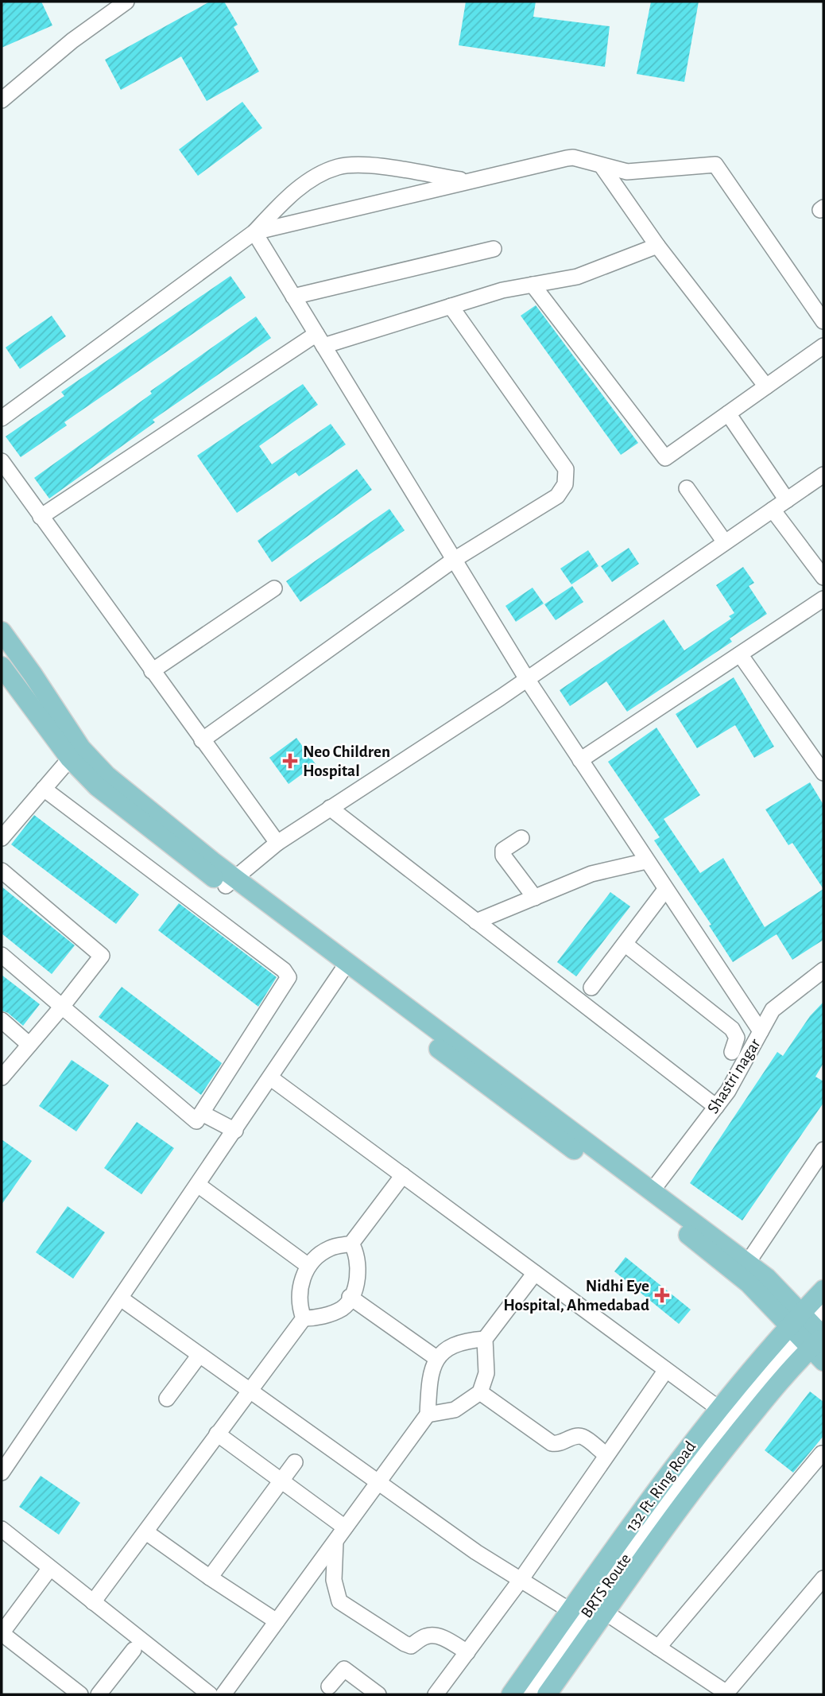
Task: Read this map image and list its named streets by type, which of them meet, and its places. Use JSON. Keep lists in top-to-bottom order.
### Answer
{
  "streets": {
    "main road": ["132 Ft. Ring Road"],
    "street": ["Shastri nagar", "BRTS Route"]
  },
  "crossings": [
    ["132 Ft. Ring Road", "BRTS Route"]
  ],
  "places": {
    "health": ["Neo Children Hospital", "Nidhi Eye Hospital, Ahmedabad"]
  }
}
